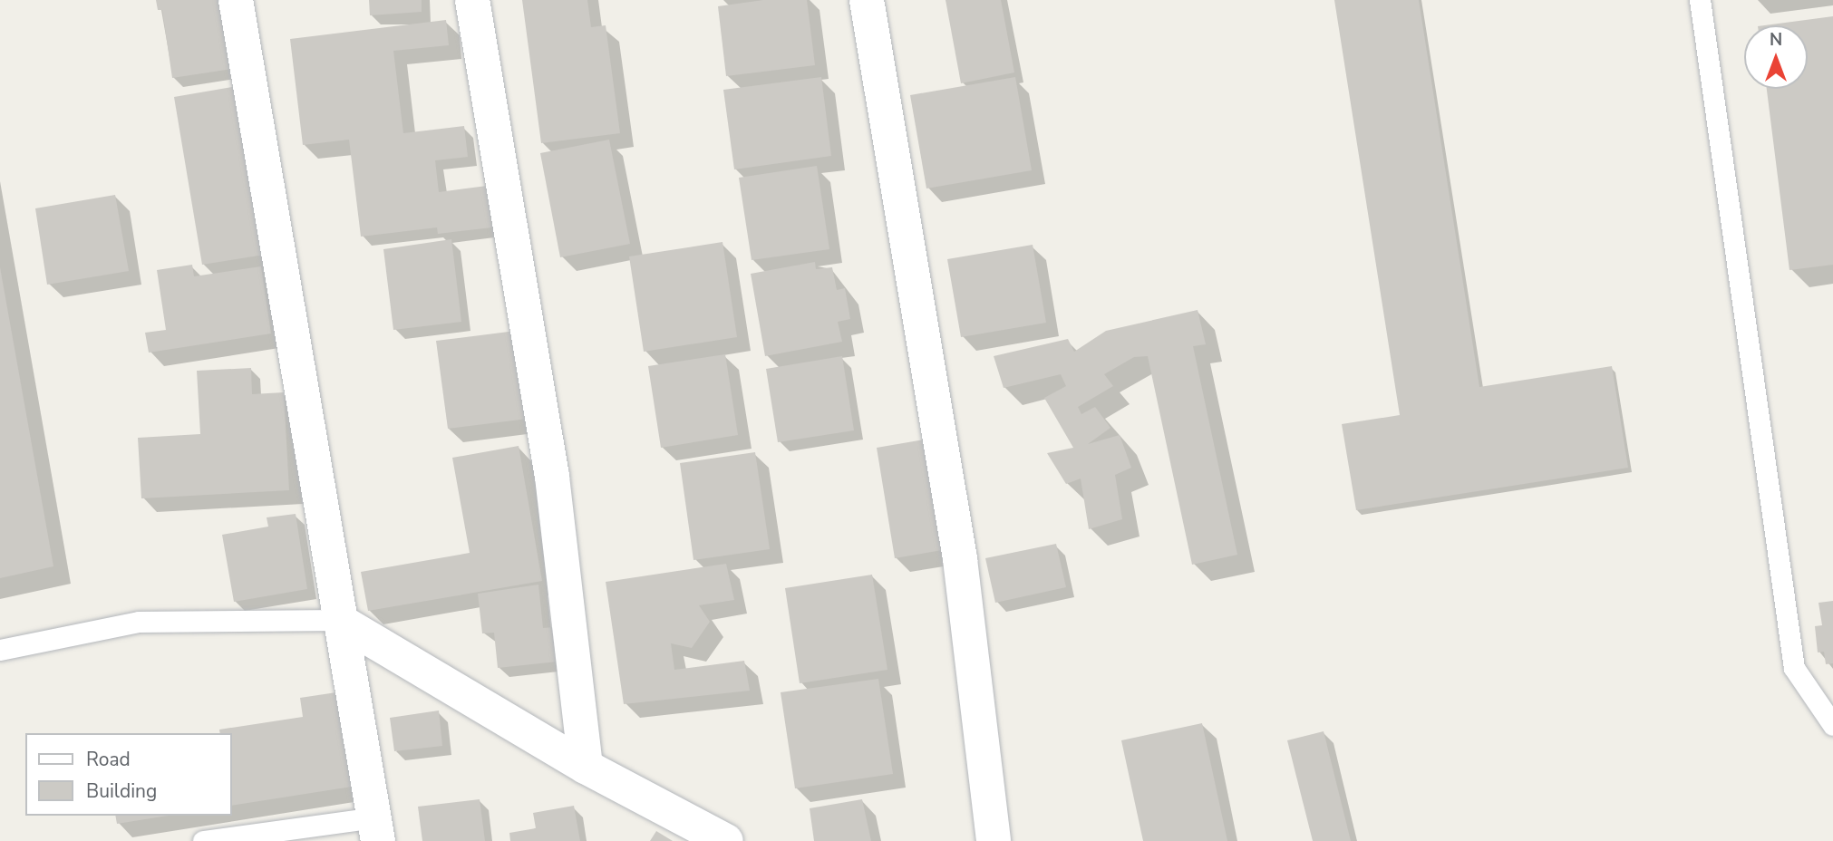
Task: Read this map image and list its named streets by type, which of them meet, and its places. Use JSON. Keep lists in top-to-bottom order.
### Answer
{
  "legend": ["Road", "Building"],
  "north": "top"
}
